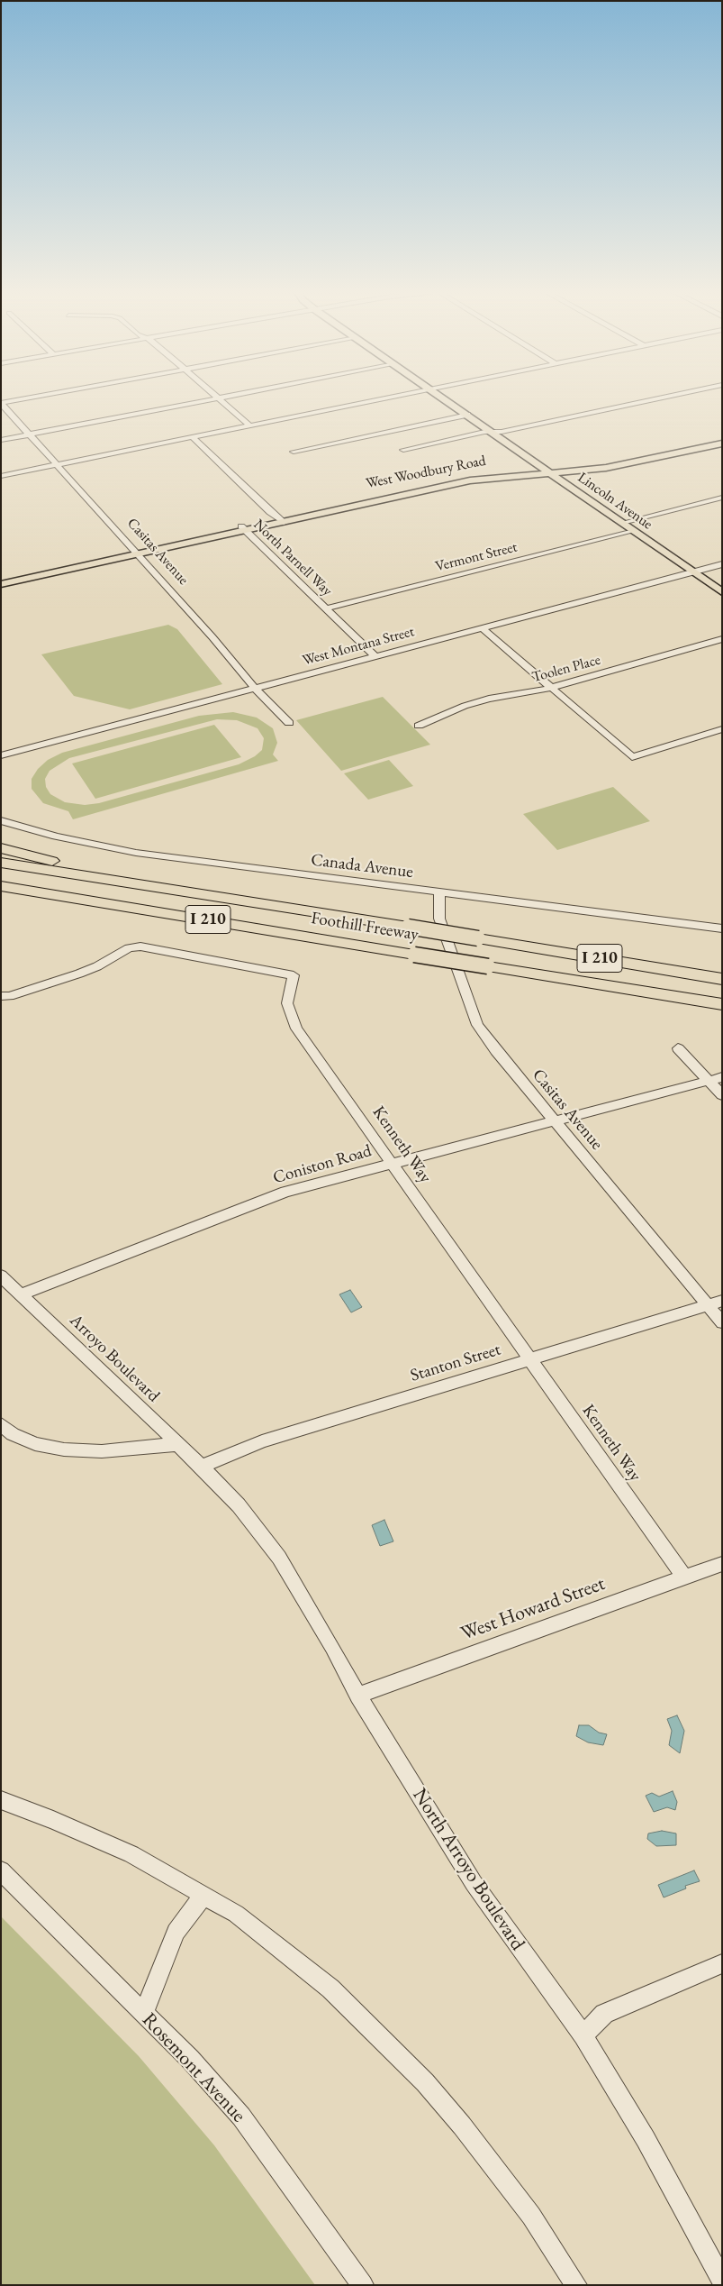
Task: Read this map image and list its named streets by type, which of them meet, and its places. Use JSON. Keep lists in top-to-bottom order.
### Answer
{
  "streets": {
    "highway": ["I 210", "Foothill Freeway"],
    "main road": ["West Woodbury Road", "Lincoln Avenue"],
    "street": [
      "Casitas Avenue",
      "Vermont Street",
      "North Parnell Way",
      "West Montana Street",
      "Toolen Place",
      "Canada Avenue",
      "Kenneth Way",
      "Coniston Road",
      "Arroyo Boulevard",
      "Stanton Street",
      "West Howard Street",
      "North Arroyo Boulevard",
      "Rosemont Avenue"
    ]
  },
  "crossings": [
    ["West Woodbury Road", "Lincoln Avenue"],
    ["West Woodbury Road", "Casitas Avenue"],
    ["West Woodbury Road", "North Parnell Way"],
    ["Lincoln Avenue", "Vermont Street"],
    ["Lincoln Avenue", "West Montana Street"],
    ["Casitas Avenue", "West Montana Street"],
    ["Casitas Avenue", "Canada Avenue"],
    ["Casitas Avenue", "Coniston Road"],
    ["Casitas Avenue", "Stanton Street"],
    ["Vermont Street", "North Parnell Way"],
    ["North Parnell Way", "West Montana Street"],
    ["Kenneth Way", "Coniston Road"],
    ["Kenneth Way", "Stanton Street"],
    ["Kenneth Way", "West Howard Street"],
    ["Coniston Road", "Arroyo Boulevard"],
    ["Arroyo Boulevard", "Stanton Street"],
    ["Arroyo Boulevard", "North Arroyo Boulevard"],
    ["Stanton Street", "North Arroyo Boulevard"],
    ["West Howard Street", "North Arroyo Boulevard"]
  ]
}
